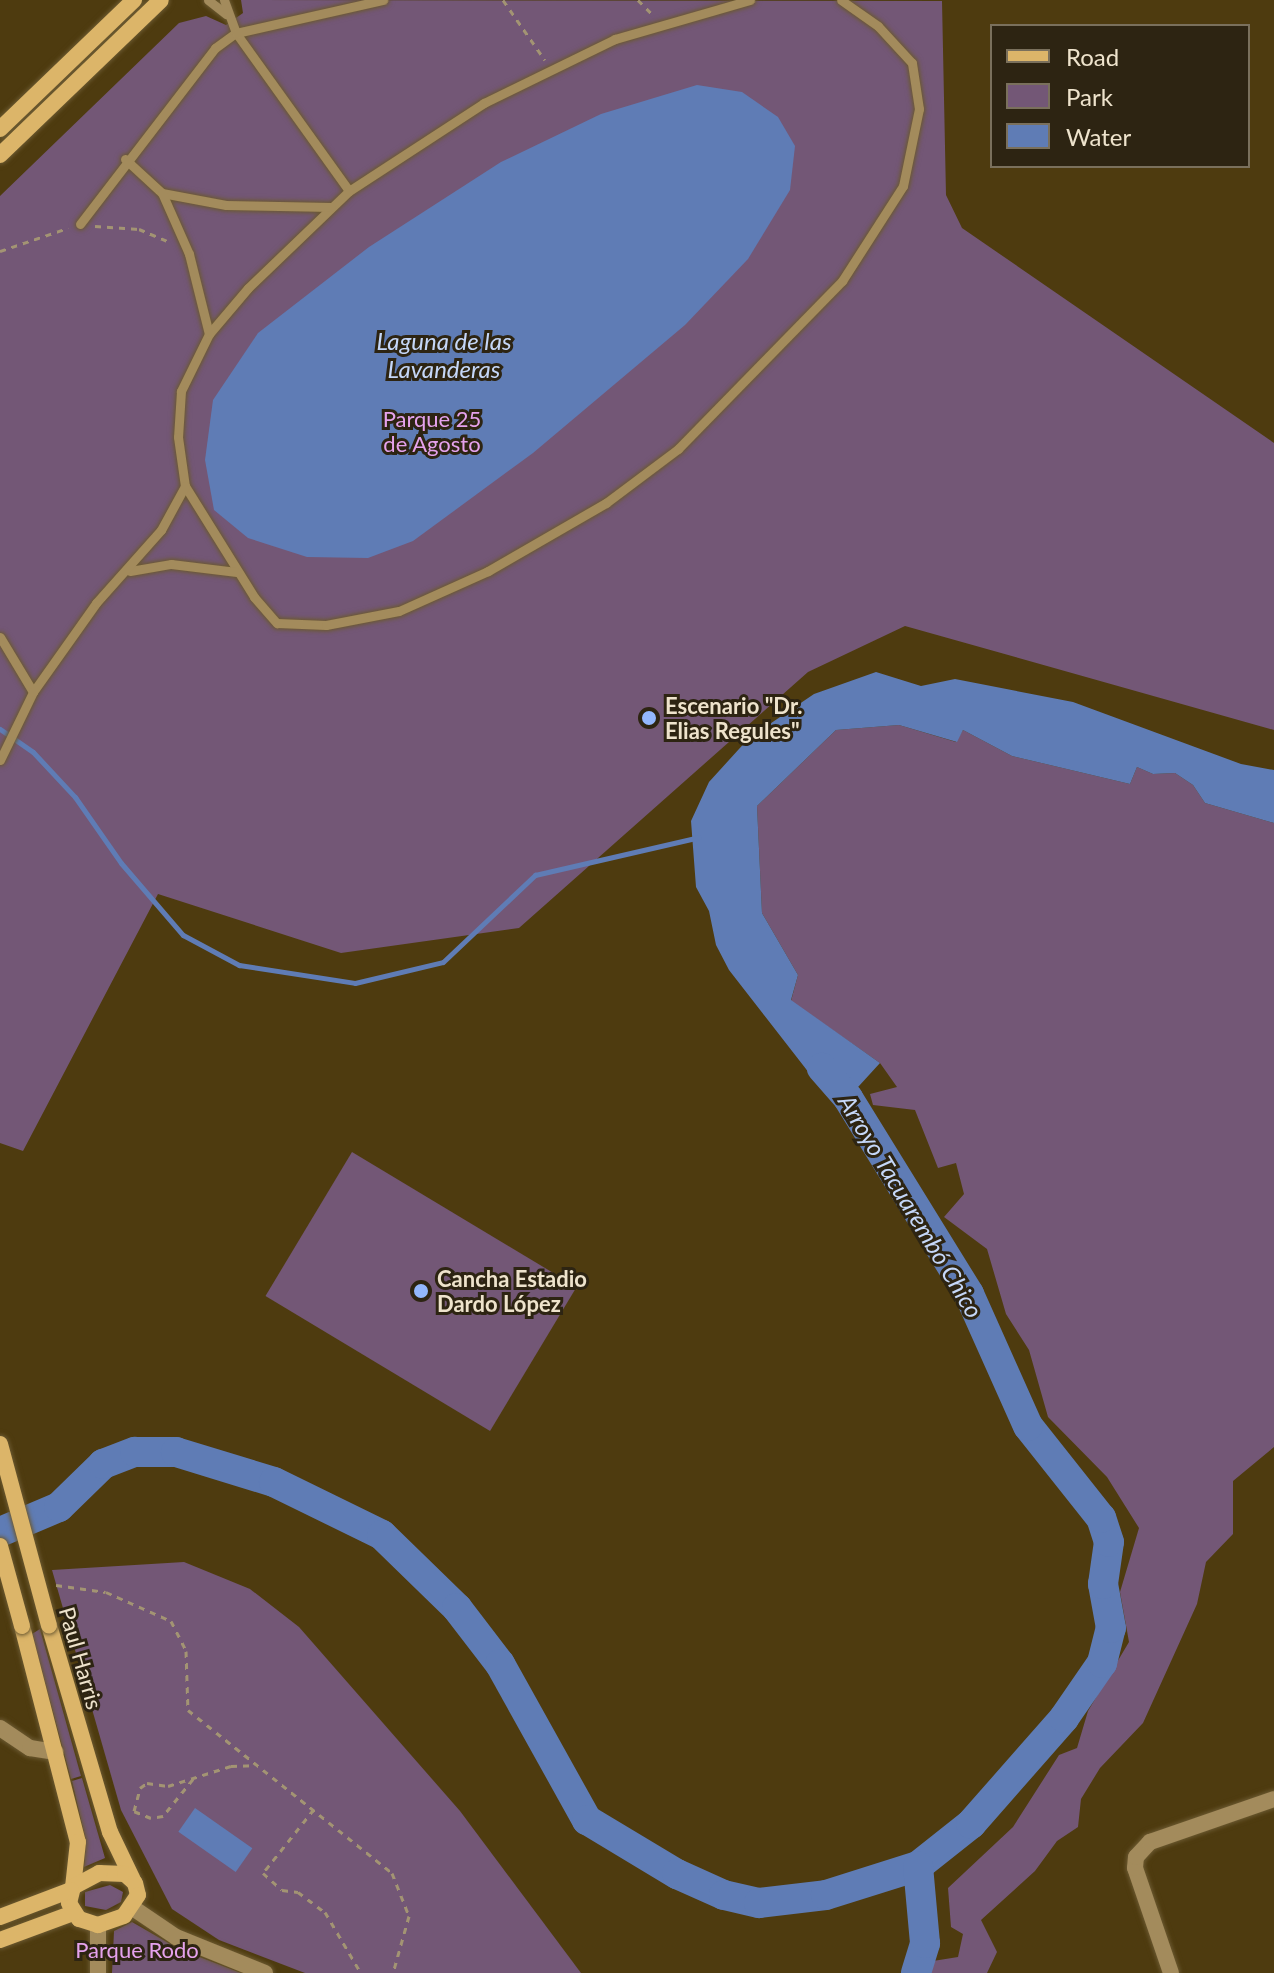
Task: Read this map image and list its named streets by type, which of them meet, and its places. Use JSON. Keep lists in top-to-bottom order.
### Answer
{
  "streets": {
    "main road": ["Paul Harris"]
  },
  "water": ["Laguna de las Lavanderas", "Arroyo Tacuarembó Chico"],
  "parks": ["Parque 25 de Agosto", "Parque Rodo"],
  "places": ["Escenario \"Dr. Elias Regules\"", "Cancha Estadio Dardo López"],
  "legend": ["Road", "Park", "Water"]
}
